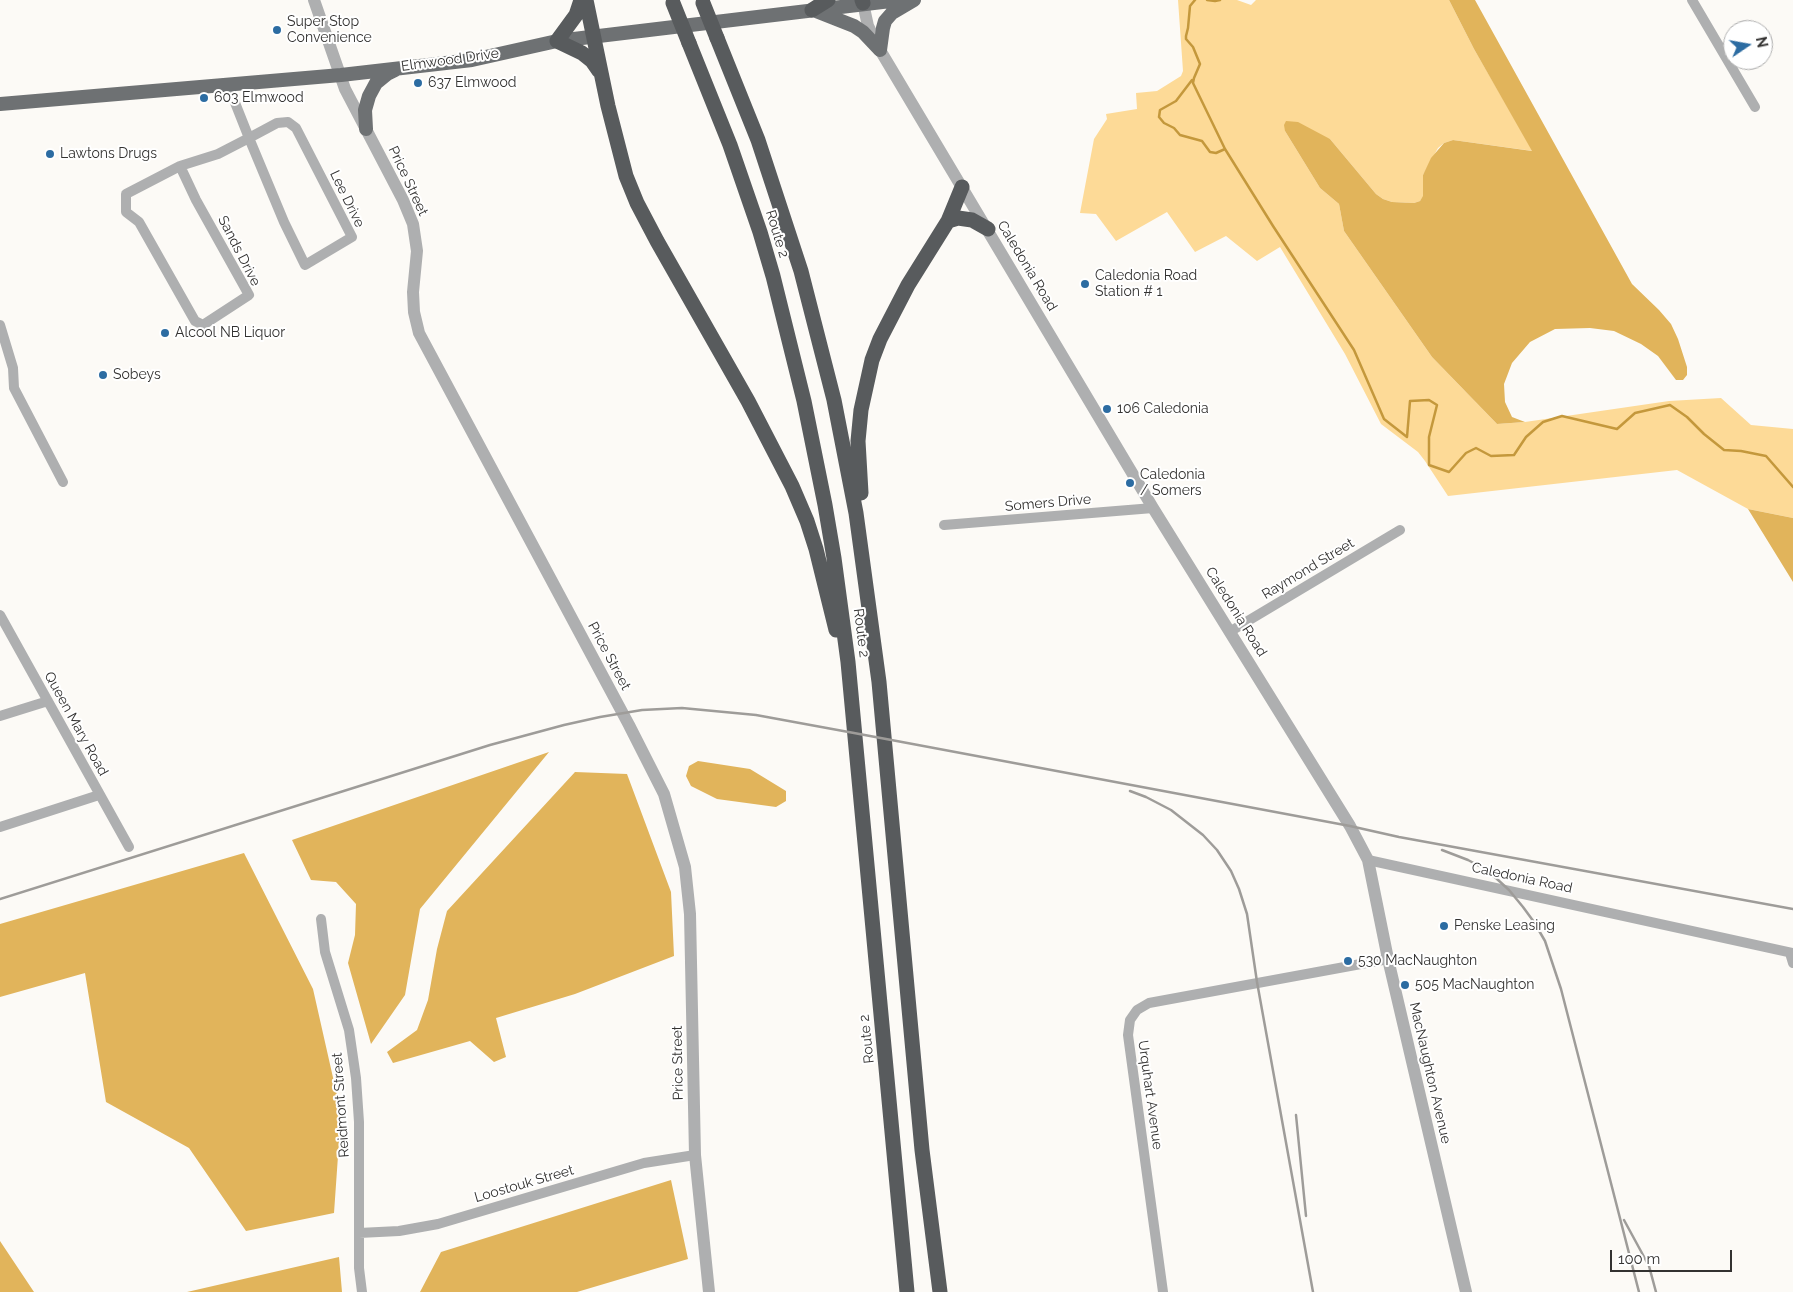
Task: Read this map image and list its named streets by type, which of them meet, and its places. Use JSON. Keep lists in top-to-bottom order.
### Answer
{
  "streets": {
    "highway": ["Route 2"],
    "main road": ["Elmwood Drive"],
    "street": [
      "Price Street",
      "Lee Drive",
      "Sands Drive",
      "Caledonia Road",
      "Somers Drive",
      "Raymond Street",
      "Queen Mary Road",
      "MacNaughton Avenue",
      "Urquhart Avenue",
      "Reidmont Street",
      "Loostouk Street"
    ]
  },
  "crossings": [
    ["Elmwood Drive", "Price Street"],
    ["Elmwood Drive", "Caledonia Road"],
    ["Price Street", "Loostouk Street"],
    ["Caledonia Road", "Somers Drive"],
    ["Caledonia Road", "Raymond Street"],
    ["Caledonia Road", "MacNaughton Avenue"],
    ["MacNaughton Avenue", "Urquhart Avenue"],
    ["Reidmont Street", "Loostouk Street"]
  ],
  "places": [
    "Super Stop Convenience",
    "637 Elmwood",
    "603 Elmwood",
    "Lawtons Drugs",
    "Caledonia Road Station # 1",
    "Alcool NB Liquor",
    "Sobeys",
    "106 Caledonia",
    "Caledonia / Somers",
    "Penske Leasing",
    "530 MacNaughton",
    "505 MacNaughton"
  ],
  "scale_bar": "100 m",
  "north": "right"
}
